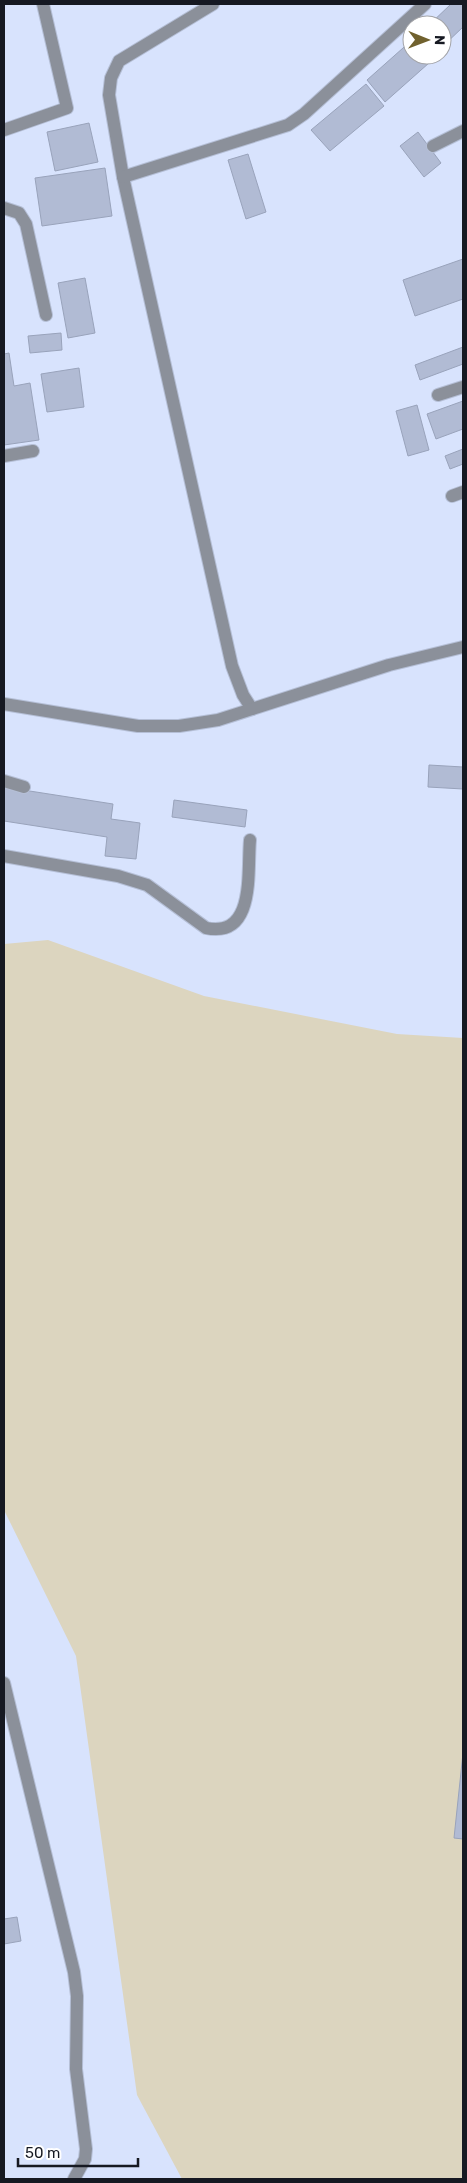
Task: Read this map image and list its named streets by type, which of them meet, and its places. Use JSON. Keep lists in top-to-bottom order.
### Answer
{
  "scale_bar": "50 m",
  "north": "right"
}
